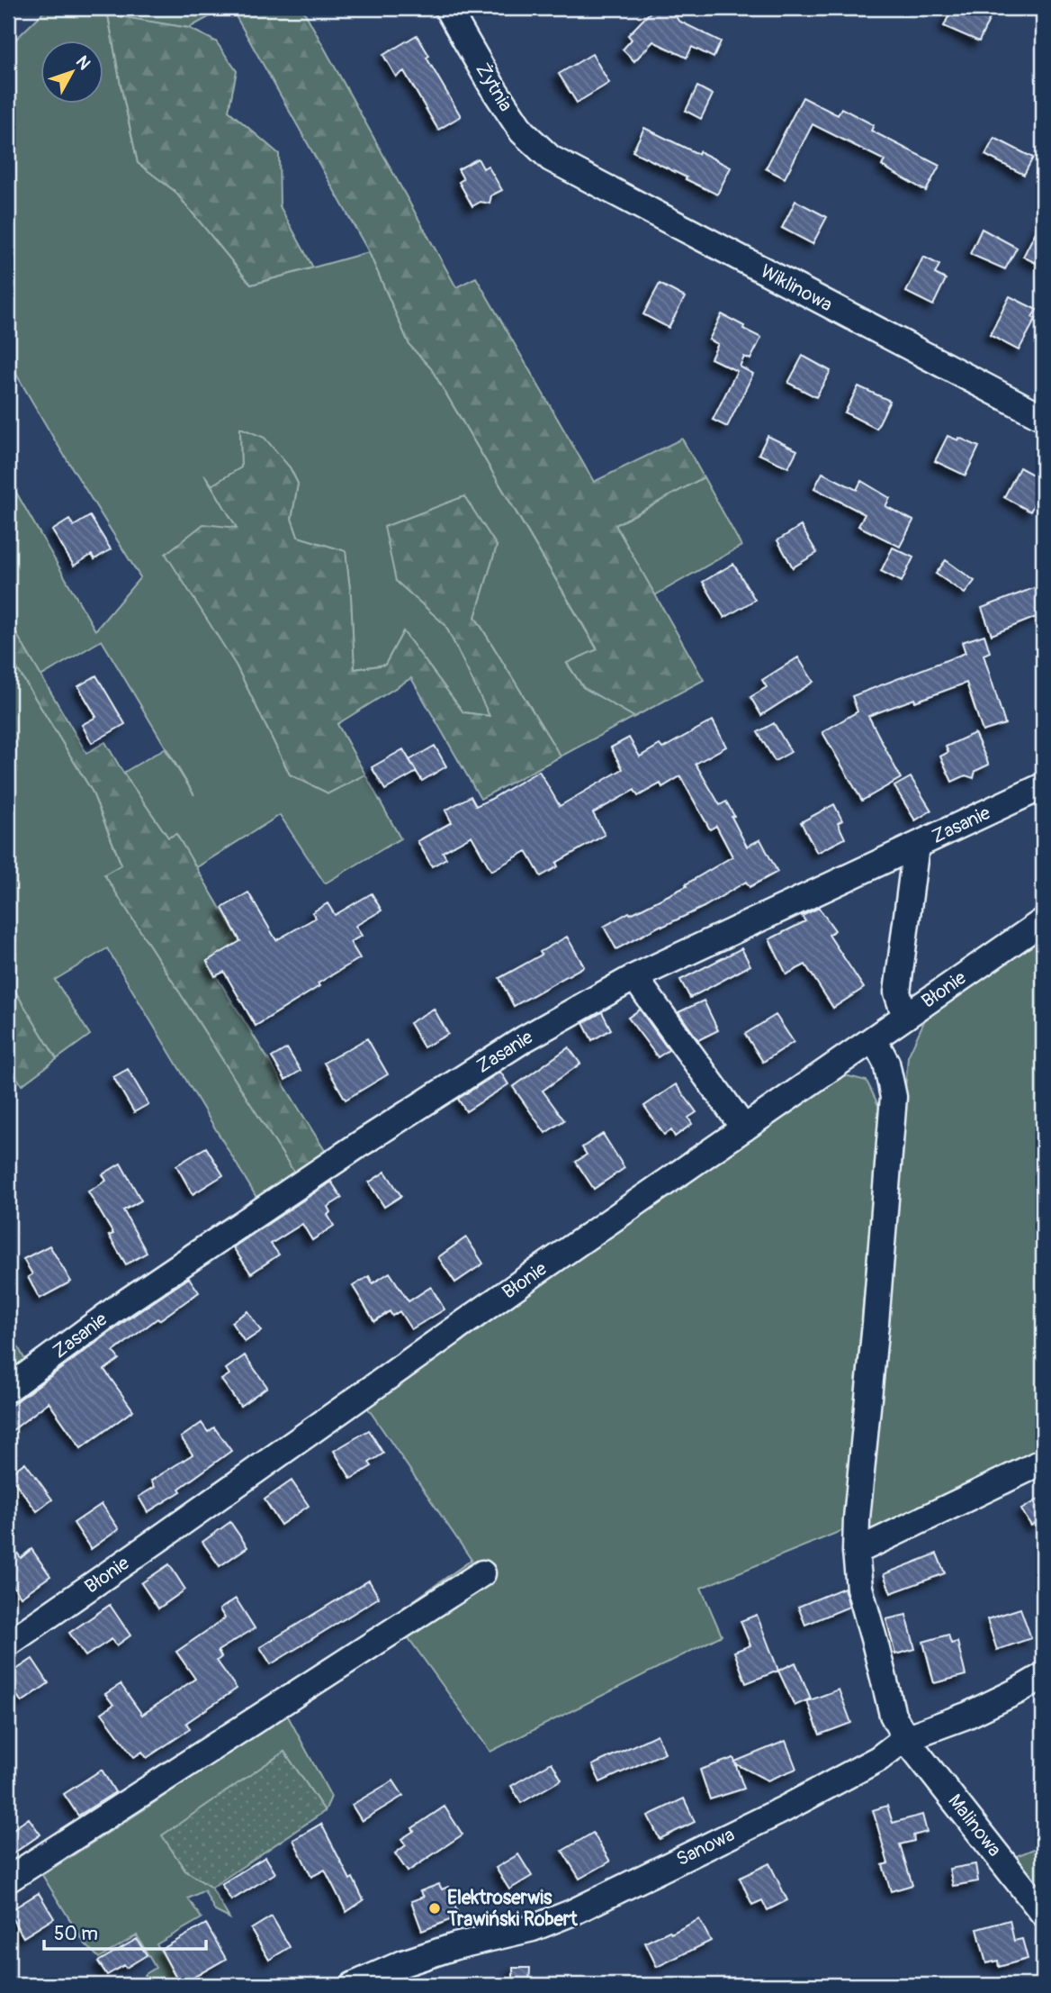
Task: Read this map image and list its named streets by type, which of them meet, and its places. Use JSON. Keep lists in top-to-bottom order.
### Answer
{
  "streets": {
    "street": [
      "Żytnia",
      "Wiklinowa",
      "Zasanie",
      "Błonie",
      "Malinowa",
      "Sanowa"
    ]
  },
  "crossings": [
    ["Żytnia", "Wiklinowa"],
    ["Błonie", "Malinowa"],
    ["Malinowa", "Sanowa"]
  ],
  "places": ["Elektroserwis Trawiński Robert"],
  "scale_bar": "50 m",
  "north": "top right"
}
